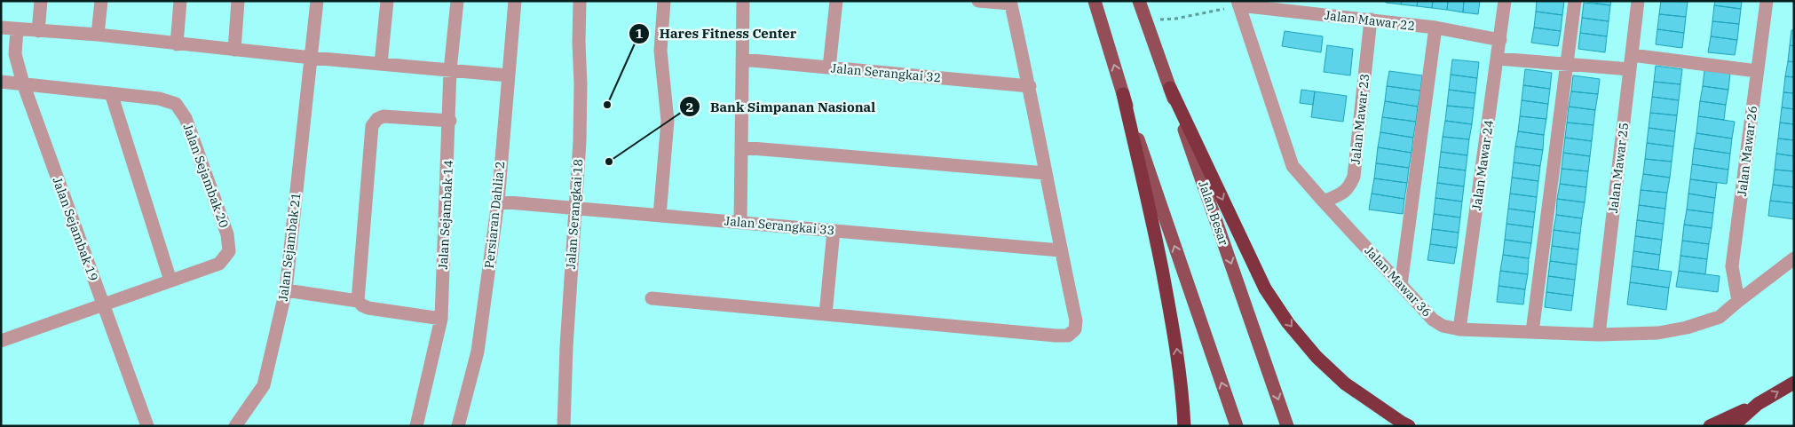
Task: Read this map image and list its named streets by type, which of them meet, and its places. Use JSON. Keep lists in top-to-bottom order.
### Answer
{
  "streets": {
    "main road": ["Jalan Besar"],
    "street": [
      "Jalan Mawar 22",
      "Jalan Serangkai 32",
      "Jalan Mawar 23",
      "Jalan Mawar 26",
      "Jalan Mawar 24",
      "Jalan Mawar 25",
      "Jalan Sejambak 20",
      "Jalan Serangkai 18",
      "Jalan Sejambak 14",
      "Persiaran Dahlia 2",
      "Jalan Serangkai 33",
      "Jalan Sejambak 19",
      "Jalan Sejambak 21",
      "Jalan Mawar 36"
    ]
  },
  "crossings": [
    ["Jalan Mawar 22", "Jalan Mawar 23"],
    ["Jalan Mawar 22", "Jalan Mawar 24"],
    ["Jalan Mawar 22", "Jalan Mawar 36"],
    ["Jalan Mawar 23", "Jalan Mawar 36"],
    ["Jalan Mawar 26", "Jalan Mawar 36"],
    ["Jalan Mawar 24", "Jalan Mawar 36"],
    ["Jalan Mawar 25", "Jalan Mawar 36"],
    ["Jalan Serangkai 18", "Jalan Serangkai 33"],
    ["Persiaran Dahlia 2", "Jalan Serangkai 33"]
  ],
  "places": ["Hares Fitness Center", "Bank Simpanan Nasional"]
}
